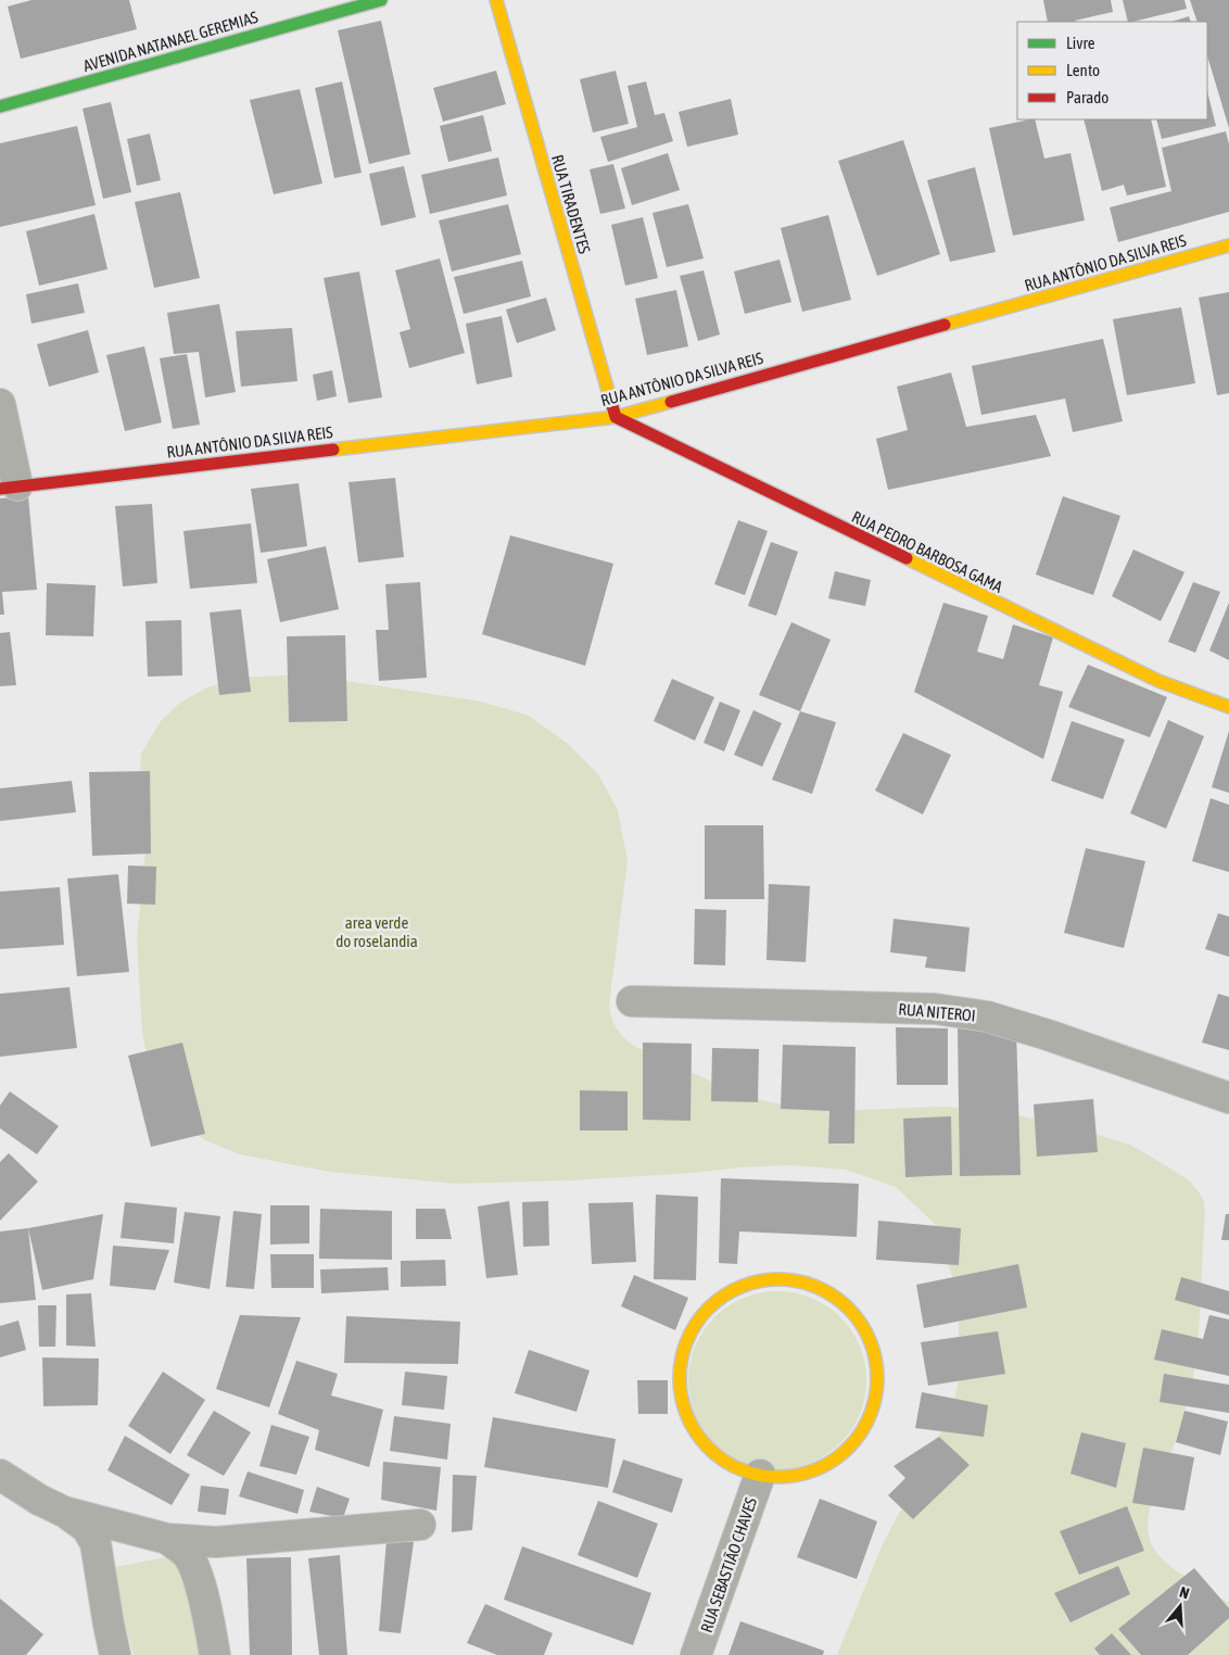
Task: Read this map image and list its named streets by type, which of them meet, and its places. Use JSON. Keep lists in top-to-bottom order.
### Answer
{
  "streets": {
    "street": [
      "AVENIDA NATANAEL GEREMIAS",
      "RUA TIRADENTES",
      "RUA ANTÔNIO DA SILVA REIS",
      "RUA PEDRO BARBOSA GAMA",
      "RUA NITEROI",
      "RUA SEBASTIÃO CHAVES"
    ]
  },
  "crossings": [
    ["RUA TIRADENTES", "RUA ANTÔNIO DA SILVA REIS"],
    ["RUA TIRADENTES", "RUA PEDRO BARBOSA GAMA"],
    ["RUA ANTÔNIO DA SILVA REIS", "RUA PEDRO BARBOSA GAMA"]
  ],
  "parks": ["area verde do roselandia"],
  "legend": ["Livre", "Lento", "Parado"],
  "north": "top"
}
